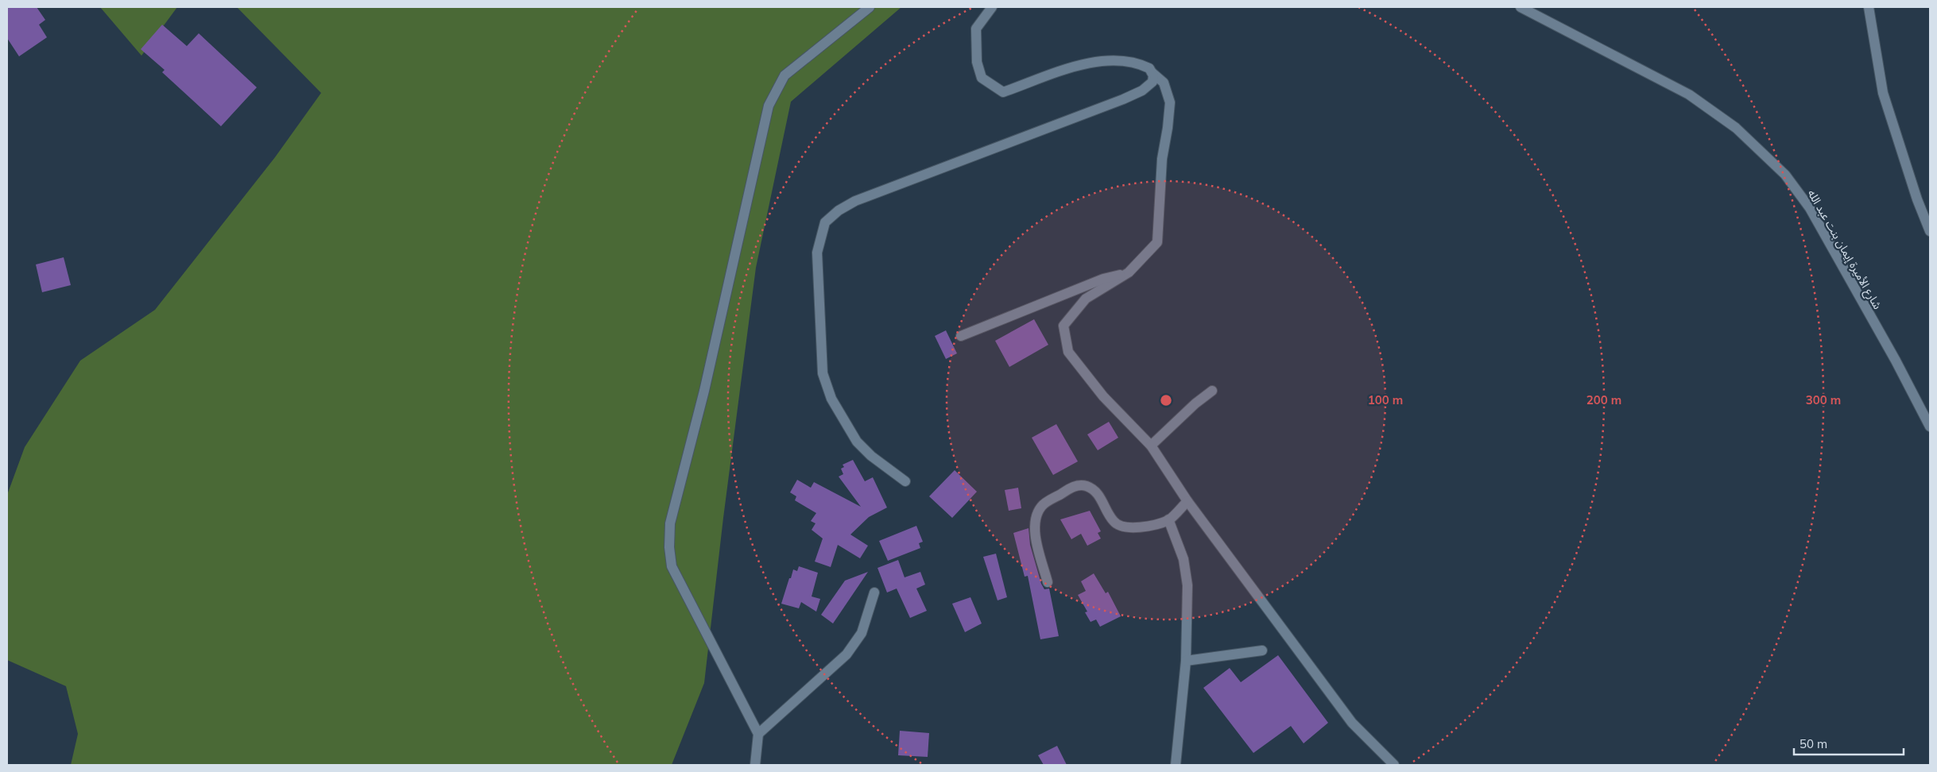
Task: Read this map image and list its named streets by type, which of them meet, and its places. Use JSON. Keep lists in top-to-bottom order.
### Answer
{
  "streets": {
    "street": ["شارع الأميرة إيمان بنت عبد الله"]
  },
  "scale_bar": "50 m",
  "rings": ["100 m", "200 m", "300 m"]
}
